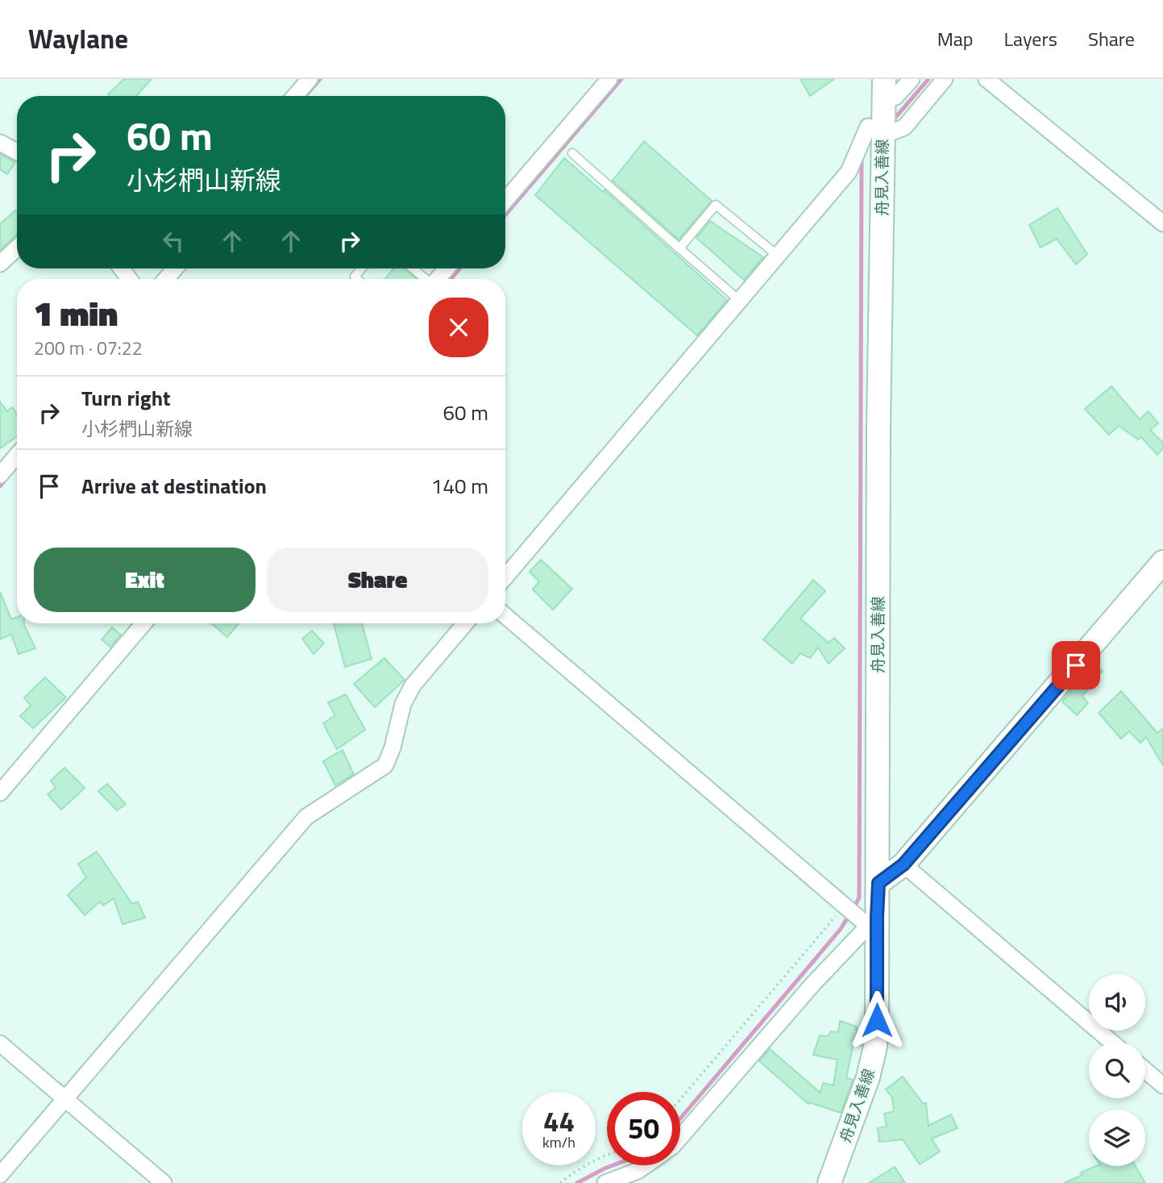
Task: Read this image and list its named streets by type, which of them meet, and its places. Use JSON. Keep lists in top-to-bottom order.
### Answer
{
  "streets": {
    "main road": ["舟見入善線"]
  },
  "page": {
    "header": "Waylane",
    "nav": ["Map", "Layers", "Share"],
    "turn": ["60 m", "小杉椚山新線"],
    "heading": ["1 min", "200 m · 07:22"],
    "list": [
      {
        "name": "Turn right",
        "note": "小杉椚山新線",
        "value": "60 m"
      },
      {
        "name": "Arrive at destination",
        "value": "140 m"
      }
    ],
    "buttons": ["Exit", "Share"],
    "speed": "44 km/h",
    "limit": "50"
  }
}
